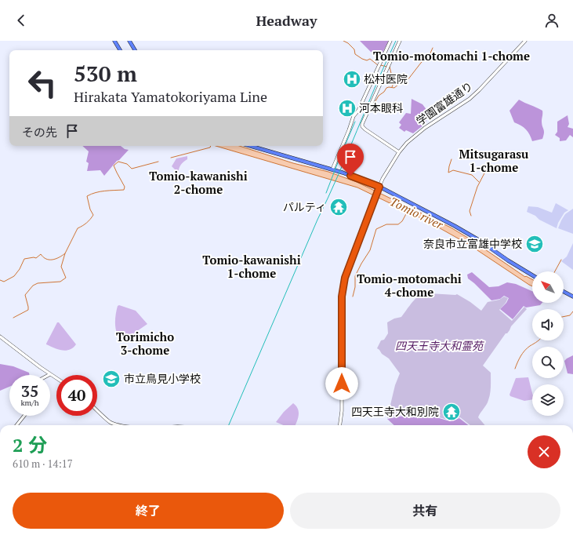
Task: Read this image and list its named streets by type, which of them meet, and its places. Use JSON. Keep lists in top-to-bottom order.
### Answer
{
  "streets": {
    "street": ["学園富雄通り"]
  },
  "districts": [
    "Tomio-motomachi 1-chome",
    "Mitsugarasu 1-chome",
    "Tomio-kawanishi 2-chome",
    "Tomio-kawanishi 1-chome",
    "Tomio-motomachi 4-chome",
    "Torimicho 3-chome"
  ],
  "water": ["Tomio river"],
  "parks": ["四天王寺大和霊苑"],
  "places": {
    "hospital": ["松村医院", "河本眼科"],
    "temple": ["パルティ", "四天王寺大和別院"],
    "school or university": ["奈良市立富雄中学校", "市立鳥見小学校"]
  },
  "north": "top left",
  "page": {
    "header": "Headway",
    "turn": ["530 m", "Hirakata Yamatokoriyama Line"],
    "then": "その先",
    "speed": "35 km/h",
    "limit": "40",
    "heading": ["2 分", "610 m · 14:17"],
    "buttons": ["終了", "共有"]
  }
}
